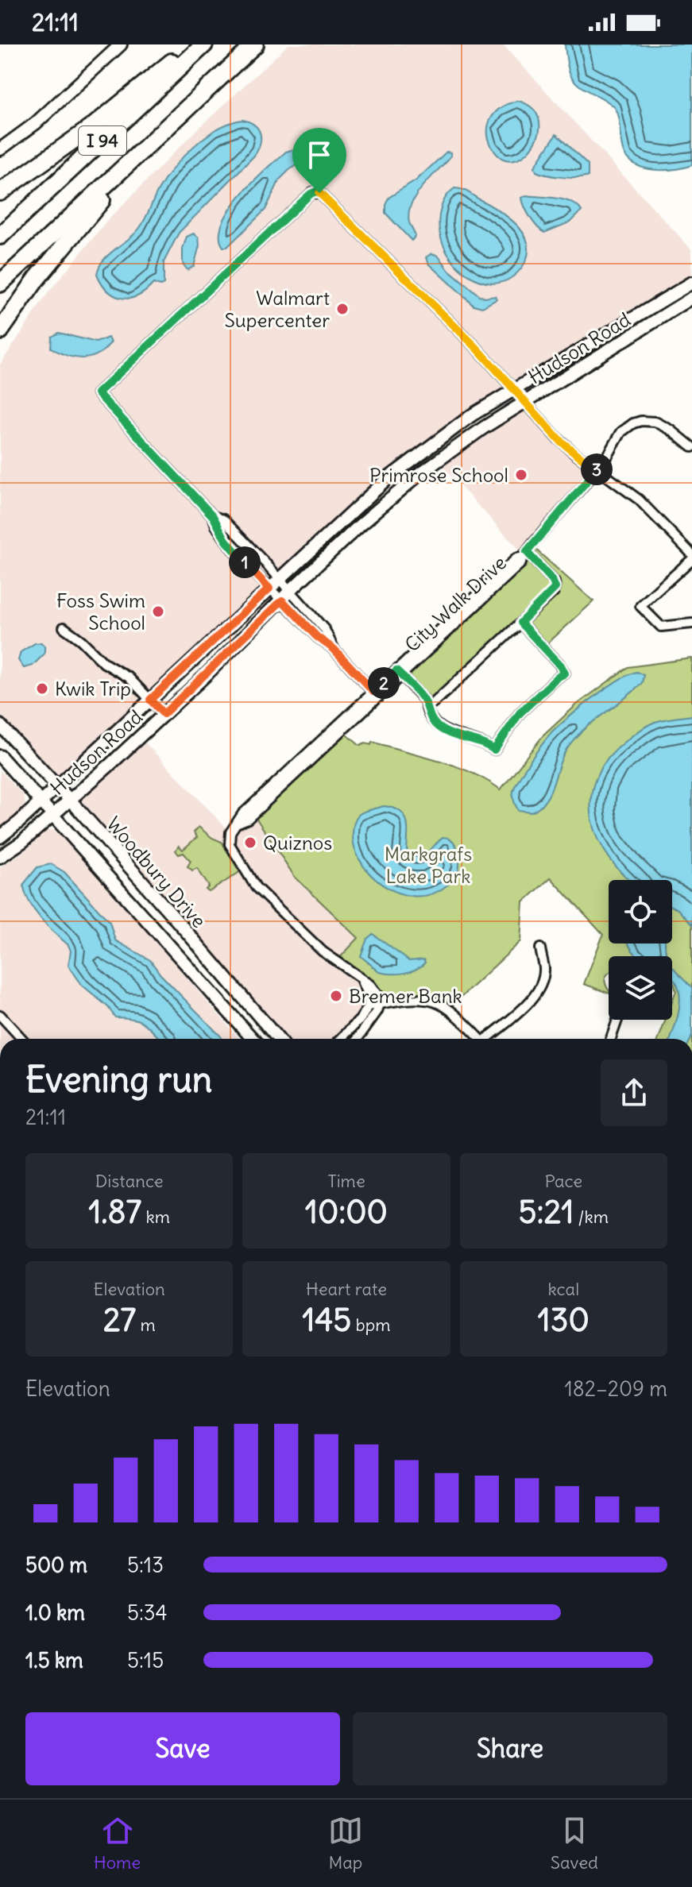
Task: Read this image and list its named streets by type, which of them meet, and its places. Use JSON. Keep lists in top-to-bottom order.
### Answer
{
  "streets": {
    "highway": ["I 94"],
    "street": ["Hudson Road", "City Walk Drive", "Woodbury Drive"]
  },
  "crossings": [
    ["Hudson Road", "Woodbury Drive"]
  ],
  "parks": ["Markgrafs Lake Park"],
  "places": [
    "Walmart Supercenter",
    "Primrose School",
    "Foss Swim School",
    "Kwik Trip",
    "Quiznos",
    "Bremer Bank"
  ],
  "page": {
    "status": "21:11",
    "pins": ["3", "1", "2"],
    "heading": ["Evening run", "21:11"],
    "stats": [
      ["Distance", "1.87 km"],
      ["Time", "10:00"],
      ["Pace", "5:21 /km"],
      ["Elevation", "27 m"],
      ["Heart rate", "145 bpm"],
      ["kcal", "130"]
    ],
    "chart": ["Elevation", "182–209 m"],
    "list": [
      {
        "name": "500 m",
        "note": "5:13"
      },
      {
        "name": "1.0 km",
        "note": "5:34"
      },
      {
        "name": "1.5 km",
        "note": "5:15"
      }
    ],
    "buttons": ["Save", "Share"],
    "tabs": ["Home", "Map", "Saved"]
  }
}
